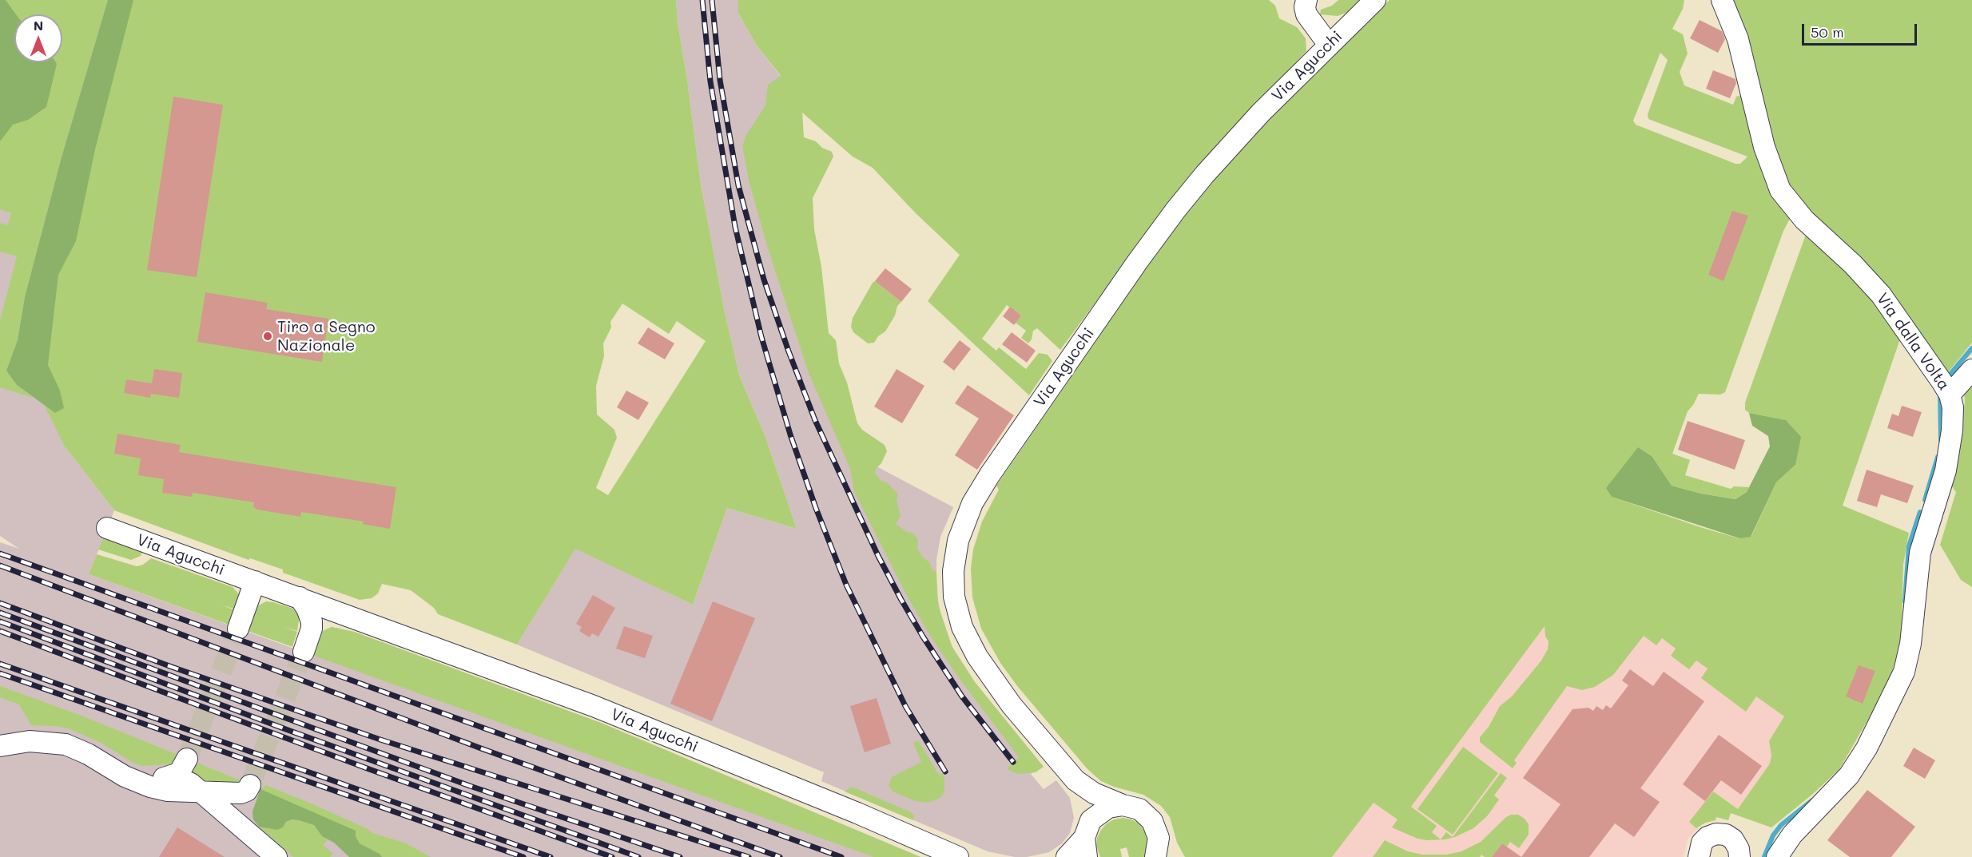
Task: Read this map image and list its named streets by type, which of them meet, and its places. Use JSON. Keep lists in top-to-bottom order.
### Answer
{
  "streets": {
    "street": ["Via Agucchi", "Via dalla Volta"]
  },
  "places": ["Tiro a Segno Nazionale"],
  "scale_bar": "50 m",
  "north": "top"
}
